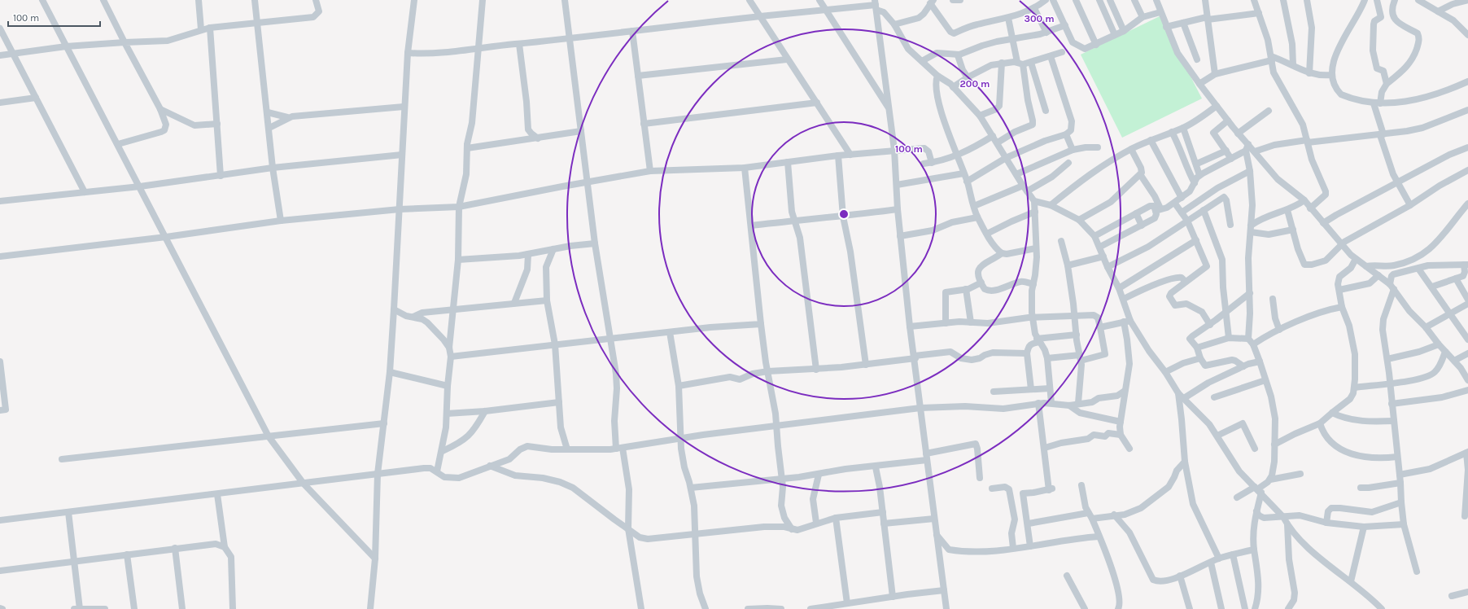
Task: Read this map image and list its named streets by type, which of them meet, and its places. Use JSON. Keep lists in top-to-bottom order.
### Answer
{
  "scale_bar": "100 m",
  "rings": ["300 m", "200 m", "100 m"]
}
